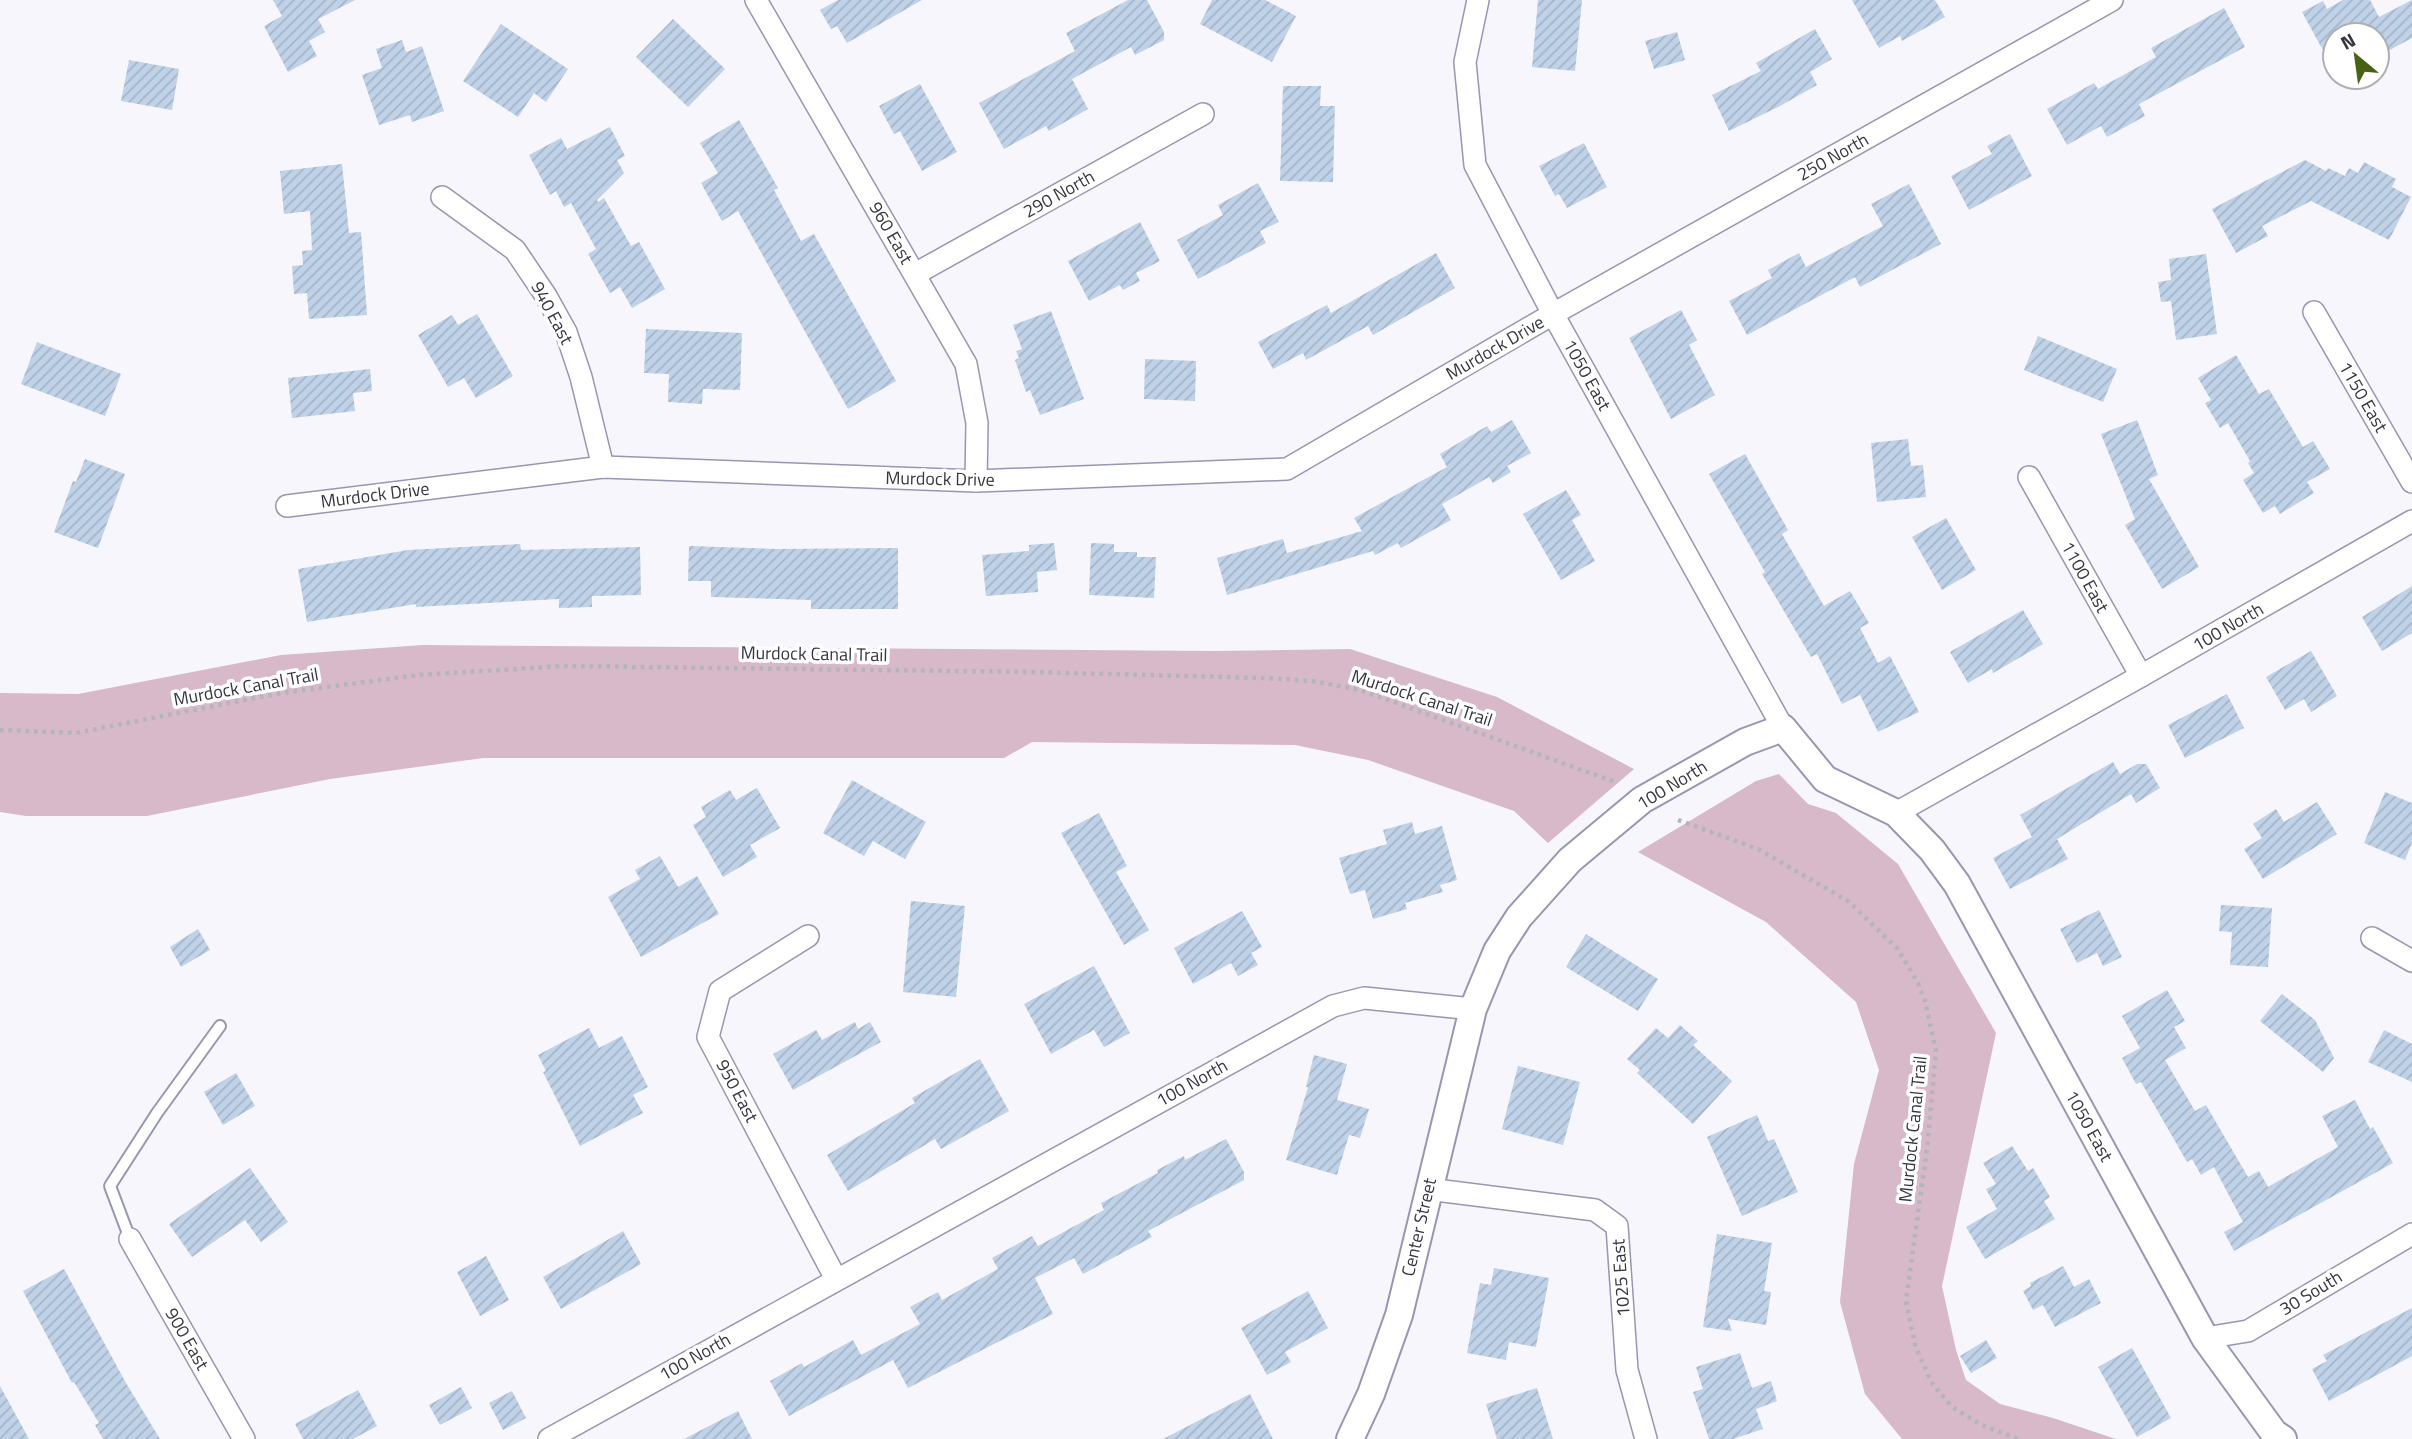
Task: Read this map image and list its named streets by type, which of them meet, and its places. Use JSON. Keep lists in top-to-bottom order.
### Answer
{
  "streets": {
    "street": [
      "250 North",
      "290 North",
      "960 East",
      "940 East",
      "Murdock Drive",
      "1050 East",
      "1150 East",
      "1100 East",
      "100 North",
      "950 East",
      "Center Street",
      "1025 East",
      "30 South",
      "900 East"
    ],
    "path": ["Murdock Canal Trail"]
  },
  "crossings": [
    ["250 North", "Murdock Drive"],
    ["250 North", "1050 East"],
    ["290 North", "960 East"],
    ["960 East", "Murdock Drive"],
    ["940 East", "Murdock Drive"],
    ["Murdock Drive", "1050 East"],
    ["1050 East", "100 North"],
    ["1050 East", "30 South"],
    ["1100 East", "100 North"],
    ["100 North", "950 East"],
    ["100 North", "Center Street"],
    ["Center Street", "1025 East"]
  ],
  "north": "top left"
}
